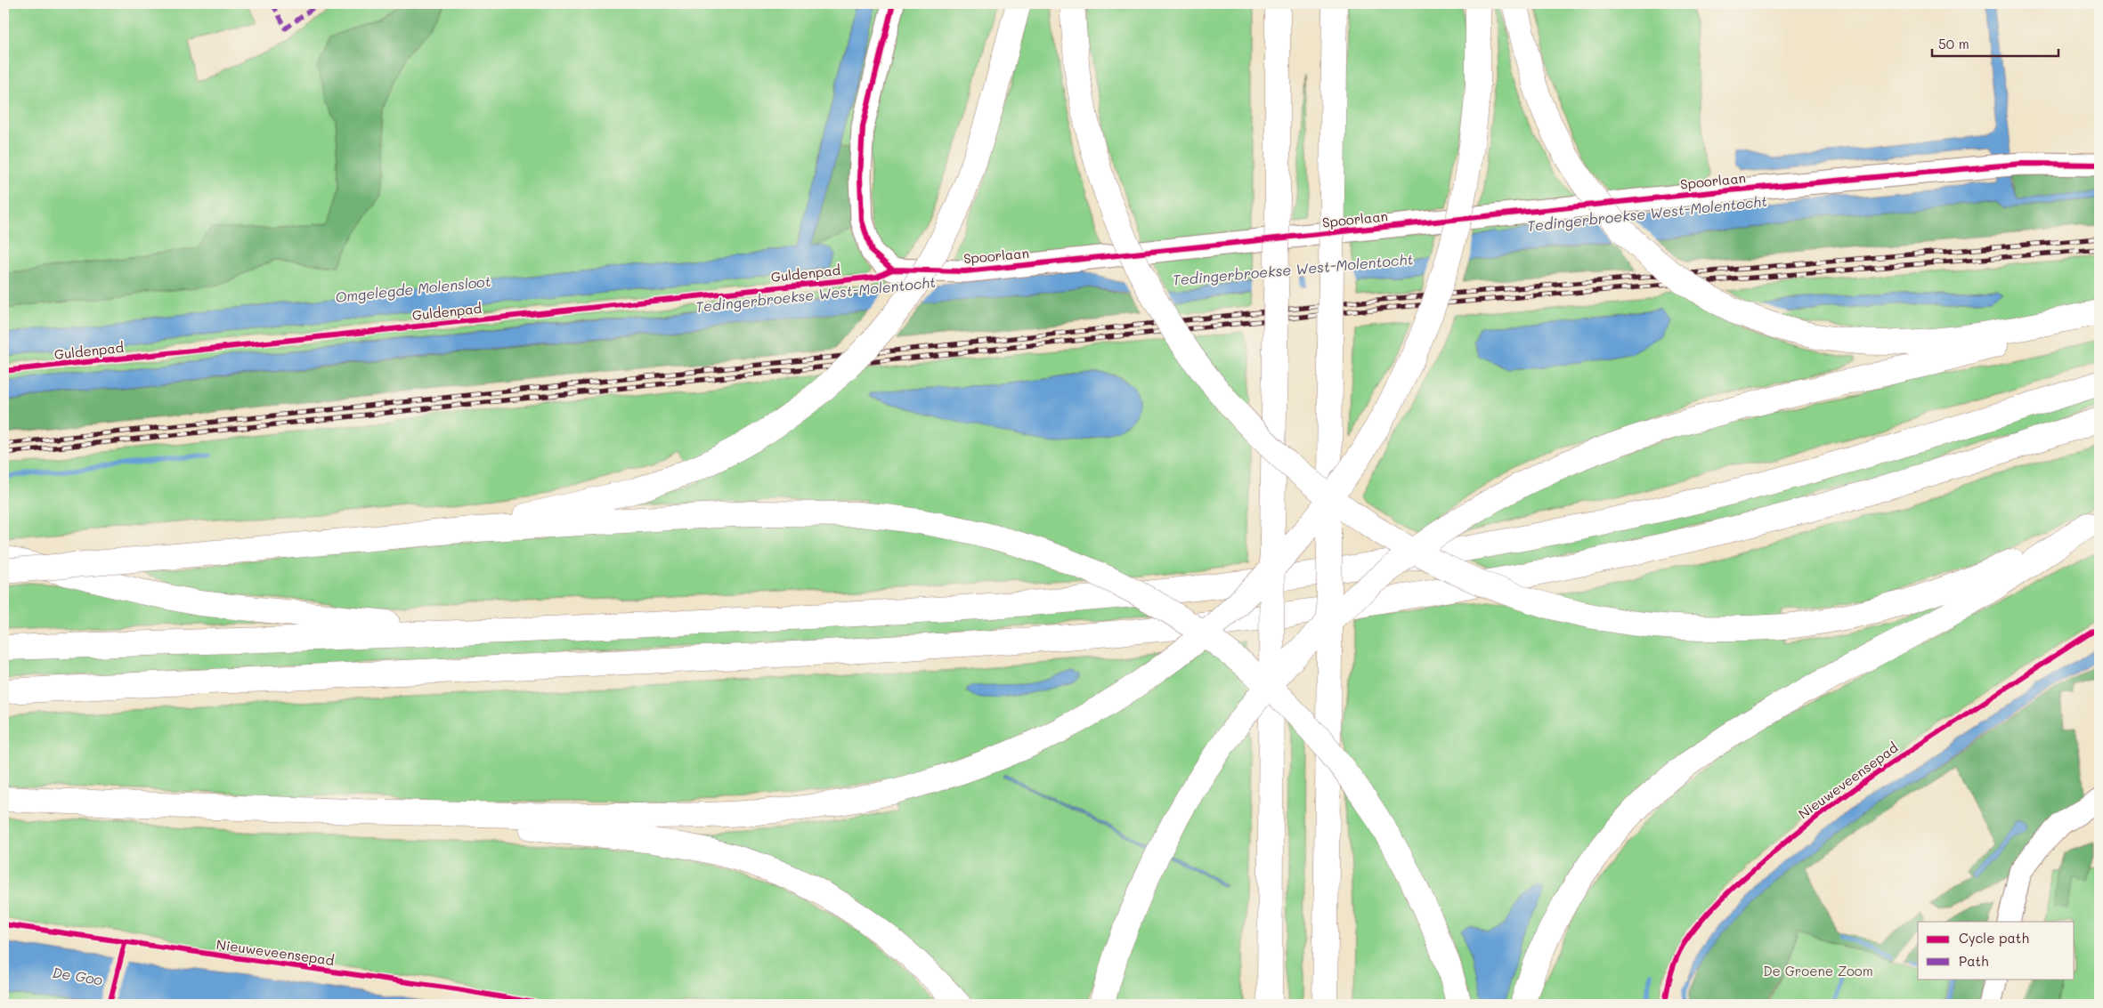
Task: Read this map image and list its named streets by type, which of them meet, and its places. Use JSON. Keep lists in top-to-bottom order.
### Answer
{
  "streets": {
    "street": ["Spoorlaan"],
    "cycle path": ["Guldenpad", "Nieuweveensepad"]
  },
  "water": ["Tedingerbroekse West-Molentocht", "Omgelegde Molensloot", "De Goo"],
  "parks": ["De Groene Zoom"],
  "legend": ["Cycle path", "Path"],
  "scale_bar": "50 m"
}
